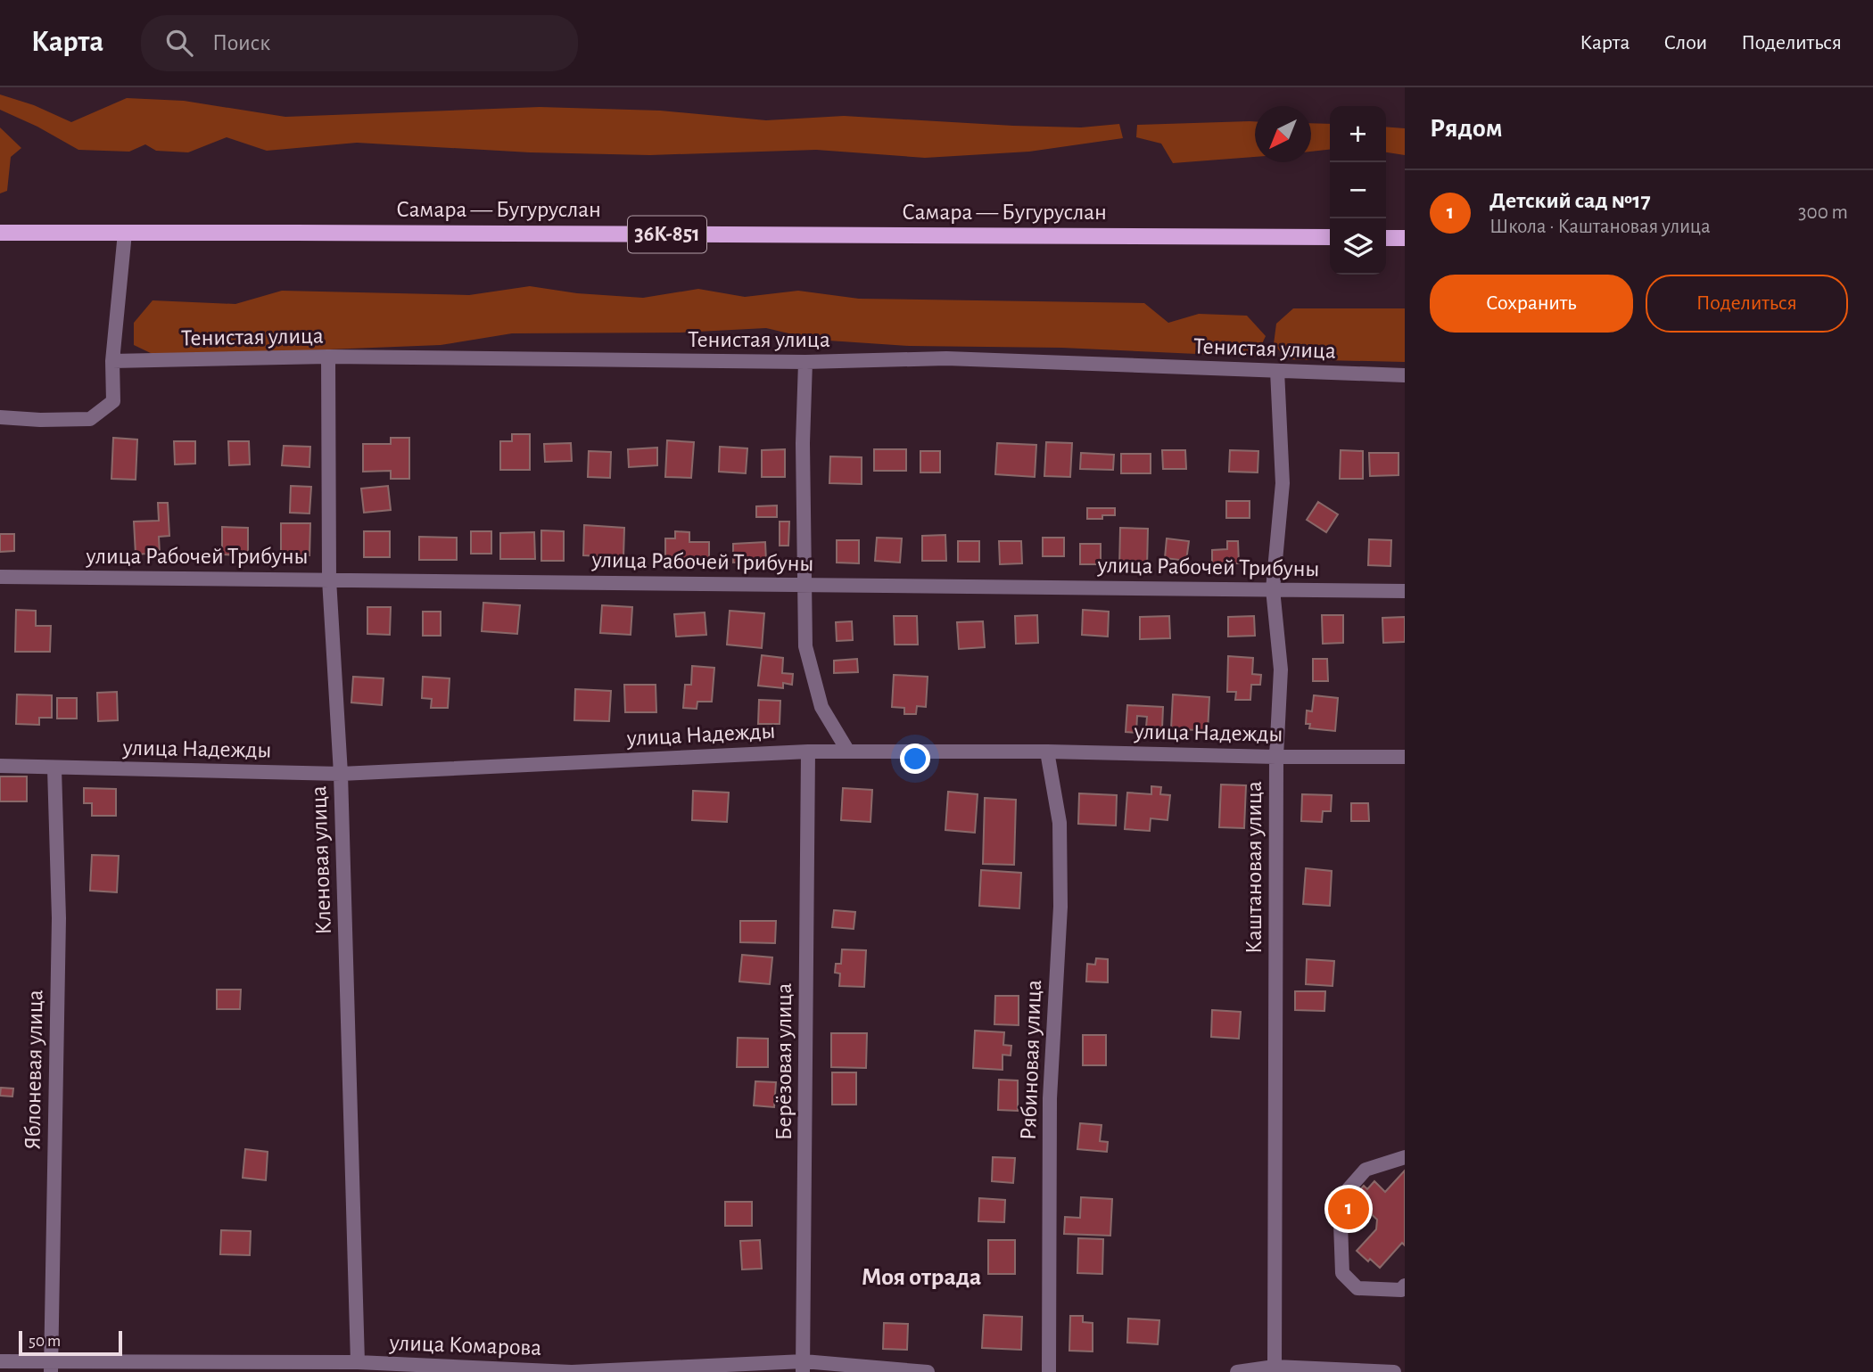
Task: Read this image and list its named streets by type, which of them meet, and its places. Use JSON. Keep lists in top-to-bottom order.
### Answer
{
  "streets": {
    "main road": ["Самара — Бугуруслан", "36К-851"],
    "street": [
      "Тенистая улица",
      "улица Рабочей Трибуны",
      "улица Надежды",
      "Кленовая улица",
      "Каштановая улица",
      "Рябиновая улица",
      "Берёзовая улица",
      "Яблоневая улица",
      "улица Комарова"
    ]
  },
  "crossings": [
    ["Тенистая улица", "Кленовая улица"],
    ["Тенистая улица", "Каштановая улица"],
    ["улица Рабочей Трибуны", "Кленовая улица"],
    ["улица Рабочей Трибуны", "Каштановая улица"],
    ["улица Надежды", "Кленовая улица"],
    ["улица Надежды", "Каштановая улица"],
    ["улица Надежды", "Рябиновая улица"],
    ["улица Надежды", "Берёзовая улица"],
    ["улица Надежды", "Яблоневая улица"],
    ["Кленовая улица", "улица Комарова"],
    ["Берёзовая улица", "улица Комарова"],
    ["Яблоневая улица", "улица Комарова"]
  ],
  "districts": ["Моя отрада"],
  "scale_bar": "50 m",
  "north": "bottom left",
  "page": {
    "header": "Карта",
    "search": "Поиск",
    "nav": ["Карта", "Слои", "Поделиться"],
    "heading": "Рядом",
    "map_buttons": ["+", "−"],
    "list": [
      {
        "mark": "1",
        "name": "Детский сад №17",
        "note": "Школа · Каштановая улица",
        "value": "300 m"
      }
    ],
    "buttons": ["Сохранить", "Поделиться"],
    "pins": "1",
    "scale": "50 m"
  }
}
